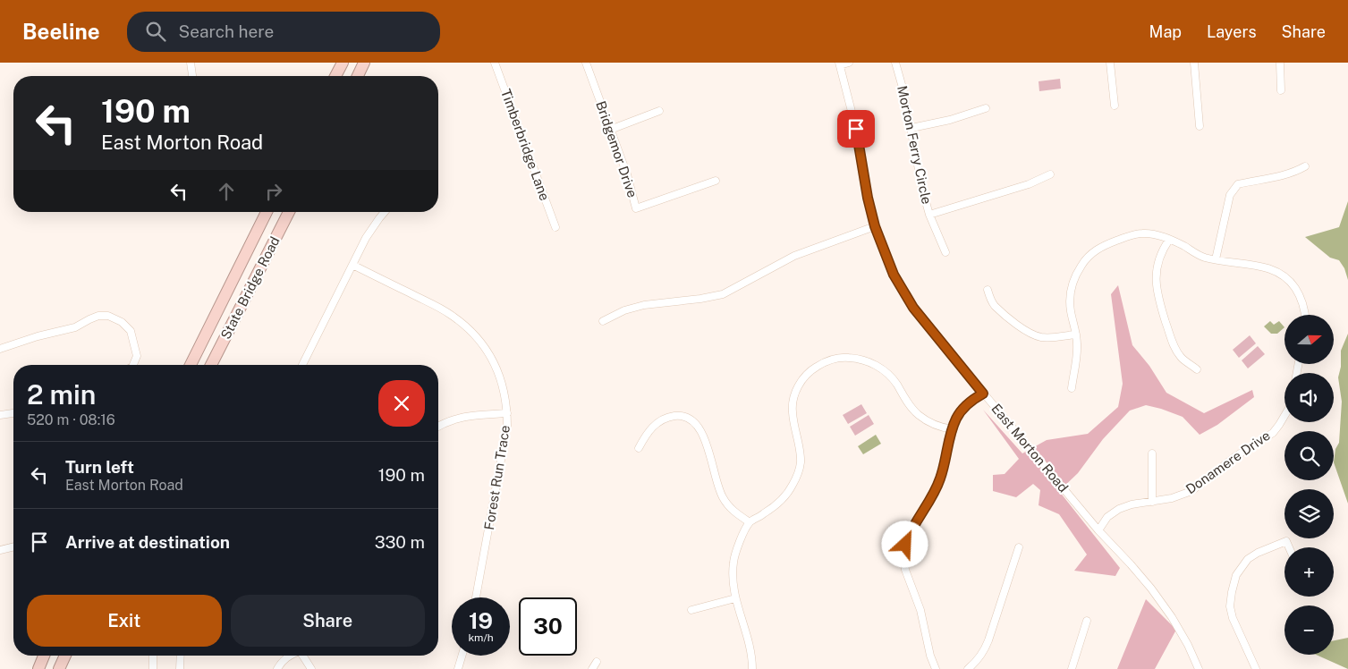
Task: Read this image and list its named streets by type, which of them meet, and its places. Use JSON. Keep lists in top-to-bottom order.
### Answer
{
  "streets": {
    "highway": ["State Bridge Road"],
    "street": [
      "Timberbridge Lane",
      "Morton Ferry Circle",
      "Bridgemor Drive",
      "East Morton Road",
      "Donamere Drive",
      "Forest Run Trace"
    ]
  },
  "crossings": [
    ["East Morton Road", "Donamere Drive"]
  ],
  "north": "right",
  "page": {
    "header": "Beeline",
    "search": "Search here",
    "nav": ["Map", "Layers", "Share"],
    "turn": ["190 m", "East Morton Road"],
    "map_buttons": ["+", "−"],
    "heading": ["2 min", "520 m · 08:16"],
    "list": [
      {
        "name": "Turn left",
        "note": "East Morton Road",
        "value": "190 m"
      },
      {
        "name": "Arrive at destination",
        "value": "330 m"
      }
    ],
    "buttons": ["Exit", "Share"],
    "speed": "19 km/h",
    "limit": "30"
  }
}
